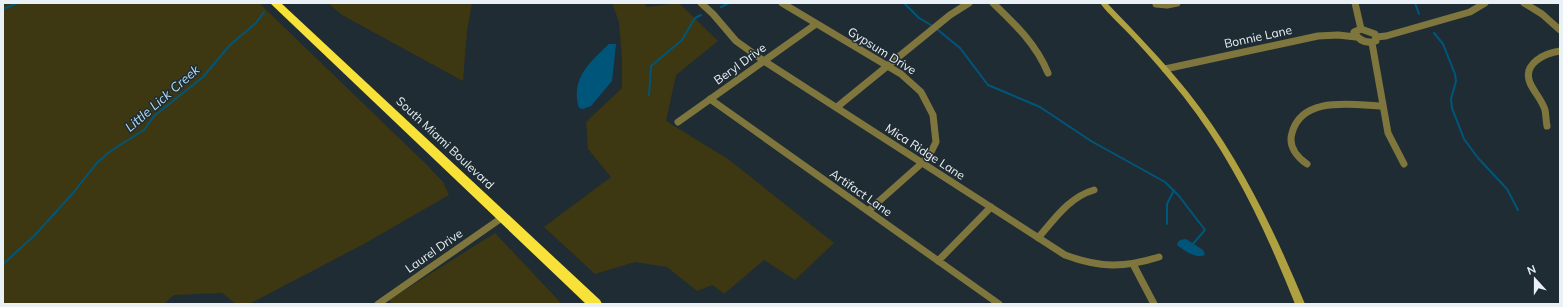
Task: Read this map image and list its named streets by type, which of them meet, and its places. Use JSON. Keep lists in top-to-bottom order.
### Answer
{
  "streets": {
    "highway": ["South Miami Boulevard"],
    "street": [
      "Bonnie Lane",
      "Gypsum Drive",
      "Beryl Drive",
      "Mica Ridge Lane",
      "Artifact Lane",
      "Laurel Drive"
    ]
  },
  "crossings": [
    ["Gypsum Drive", "Beryl Drive"],
    ["Gypsum Drive", "Mica Ridge Lane"],
    ["Gypsum Drive", "Artifact Lane"],
    ["Beryl Drive", "Mica Ridge Lane"],
    ["Beryl Drive", "Artifact Lane"],
    ["South Miami Boulevard", "Laurel Drive"]
  ],
  "water": ["Little Lick Creek"],
  "north": "top"
}
